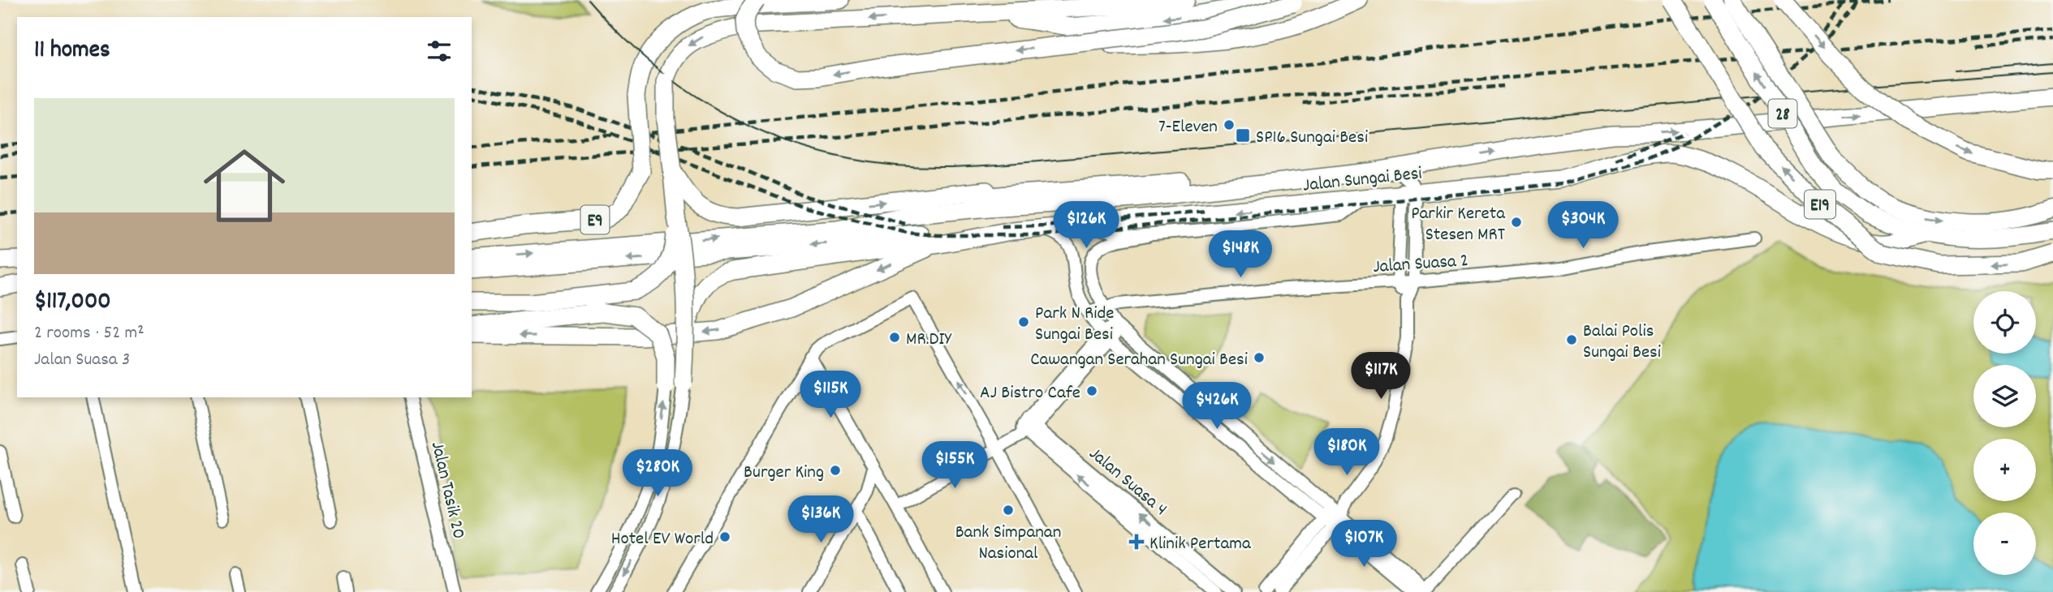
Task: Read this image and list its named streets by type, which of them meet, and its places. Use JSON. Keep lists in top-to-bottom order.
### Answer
{
  "streets": {
    "highway": [
      "28",
      "Jalan Sungai Besi",
      "E19",
      "E9"
    ],
    "street": ["Jalan Suasa 2", "Jalan Suasa 4", "Jalan Tasik 20"]
  },
  "crossings": [
    ["28", "Jalan Sungai Besi"]
  ],
  "places": {
    "other": [
      "7-Eleven",
      "Parkir Kereta Stesen MRT",
      "Park N Ride Sungai Besi",
      "MR.DIY",
      "Balai Polis Sungai Besi",
      "Cawangan Serahan Sungai Besi",
      "AJ Bistro Cafe",
      "Burger King",
      "Bank Simpanan Nasional",
      "Hotel EV World"
    ],
    "transit": ["SP16 Sungai Besi"],
    "health": ["Klinik Pertama"]
  },
  "page": {
    "heading": "11 homes",
    "list": [
      {
        "name": "$117,000",
        "note": "2 rooms · 52 m² · Jalan Suasa 3"
      }
    ],
    "price": [
      "$126K",
      "$304K",
      "$148K",
      "$117K",
      "$115K",
      "$426K",
      "$180K",
      "$155K",
      "$280K",
      "$136K",
      "$107K"
    ],
    "map_buttons": ["+", "−"]
  }
}
